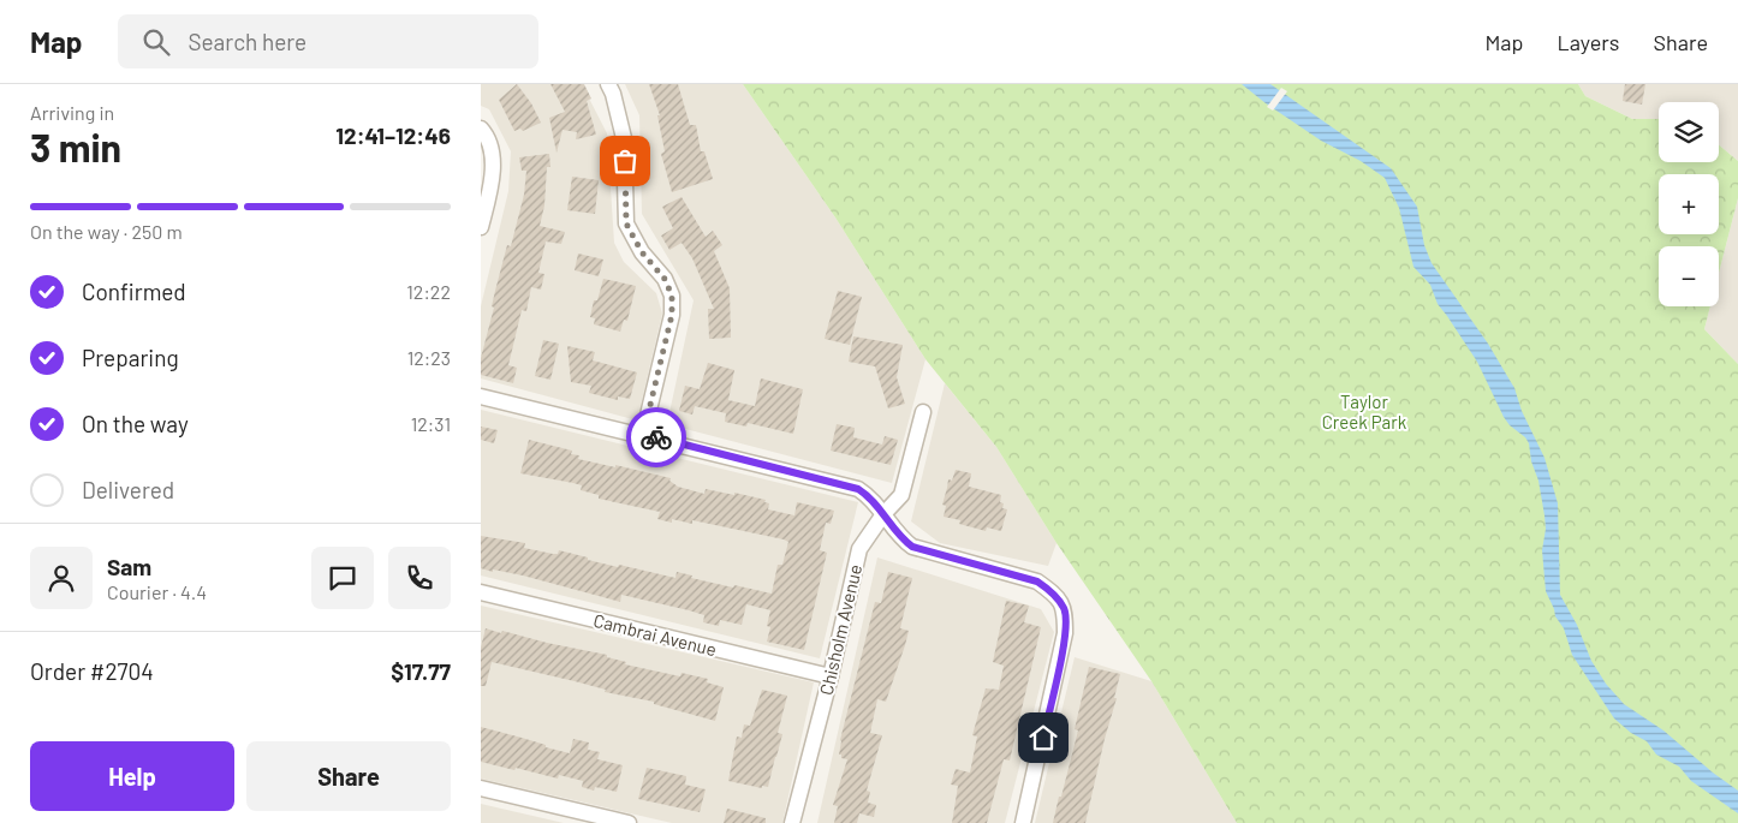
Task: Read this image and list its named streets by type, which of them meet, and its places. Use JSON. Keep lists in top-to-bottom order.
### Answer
{
  "streets": {
    "street": ["Chisholm Avenue", "Cambrai Avenue"]
  },
  "crossings": [
    ["Chisholm Avenue", "Cambrai Avenue"]
  ],
  "parks": ["Taylor Creek Park"],
  "page": {
    "header": "Map",
    "search": "Search here",
    "nav": ["Map", "Layers", "Share"],
    "heading": ["3 min", "Arriving in", "12:41–12:46"],
    "panel": [
      "Sam",
      "Courier · 4.4",
      "Order #2704",
      "$17.77"
    ],
    "map_buttons": ["+", "−"],
    "bar": "On the way · 250 m",
    "list": [
      ["Confirmed", "12:22"],
      ["Preparing", "12:23"],
      ["On the way", "12:31"],
      "Delivered"
    ],
    "buttons": ["Help", "Share"]
  }
}
